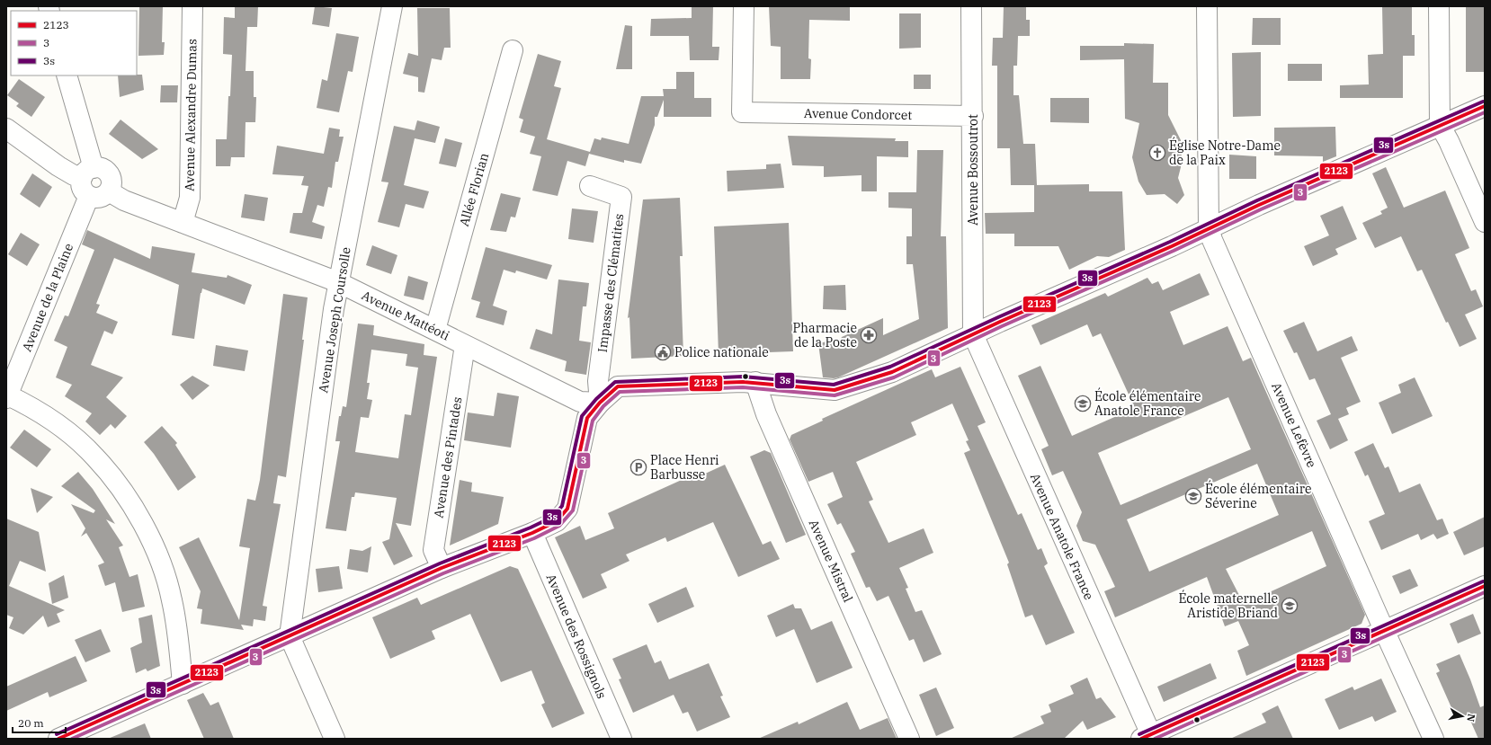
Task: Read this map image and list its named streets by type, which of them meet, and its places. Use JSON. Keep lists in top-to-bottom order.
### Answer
{
  "streets": {
    "street": [
      "Avenue Condorcet",
      "Avenue Alexandre Dumas",
      "Avenue Bossoutrot",
      "Allée Florian",
      "Impasse des Clématites",
      "Avenue de la Plaine",
      "Avenue Mattéoti",
      "Avenue Joseph Coursolle",
      "Avenue Lefèvre",
      "Avenue des Pintades",
      "Avenue Anatole France",
      "Avenue Mistral",
      "Avenue des Rossignols"
    ]
  },
  "crossings": [
    ["Avenue Condorcet", "Avenue Bossoutrot"],
    ["Avenue Alexandre Dumas", "Avenue Mattéoti"],
    ["Avenue Bossoutrot", "Avenue Anatole France"],
    ["Allée Florian", "Avenue Mattéoti"],
    ["Impasse des Clématites", "Avenue Mattéoti"],
    ["Avenue de la Plaine", "Avenue Mattéoti"],
    ["Avenue Mattéoti", "Avenue Joseph Coursolle"],
    ["Avenue Mattéoti", "Avenue des Pintades"]
  ],
  "places": {
    "church": ["Église Notre-Dame de la Paix"],
    "pharmacy": ["Pharmacie de la Poste"],
    "public building": ["Police nationale"],
    "school or university": ["École élémentaire Anatole France", "École élémentaire Séverine", "École maternelle Aristide Briand"],
    "parking": ["Place Henri Barbusse"]
  },
  "lines": ["transit line 3s", "transit line 2123", "transit line 3"],
  "legend": ["2123", "3", "3s"],
  "scale_bar": "20 m",
  "north": "right"
}
